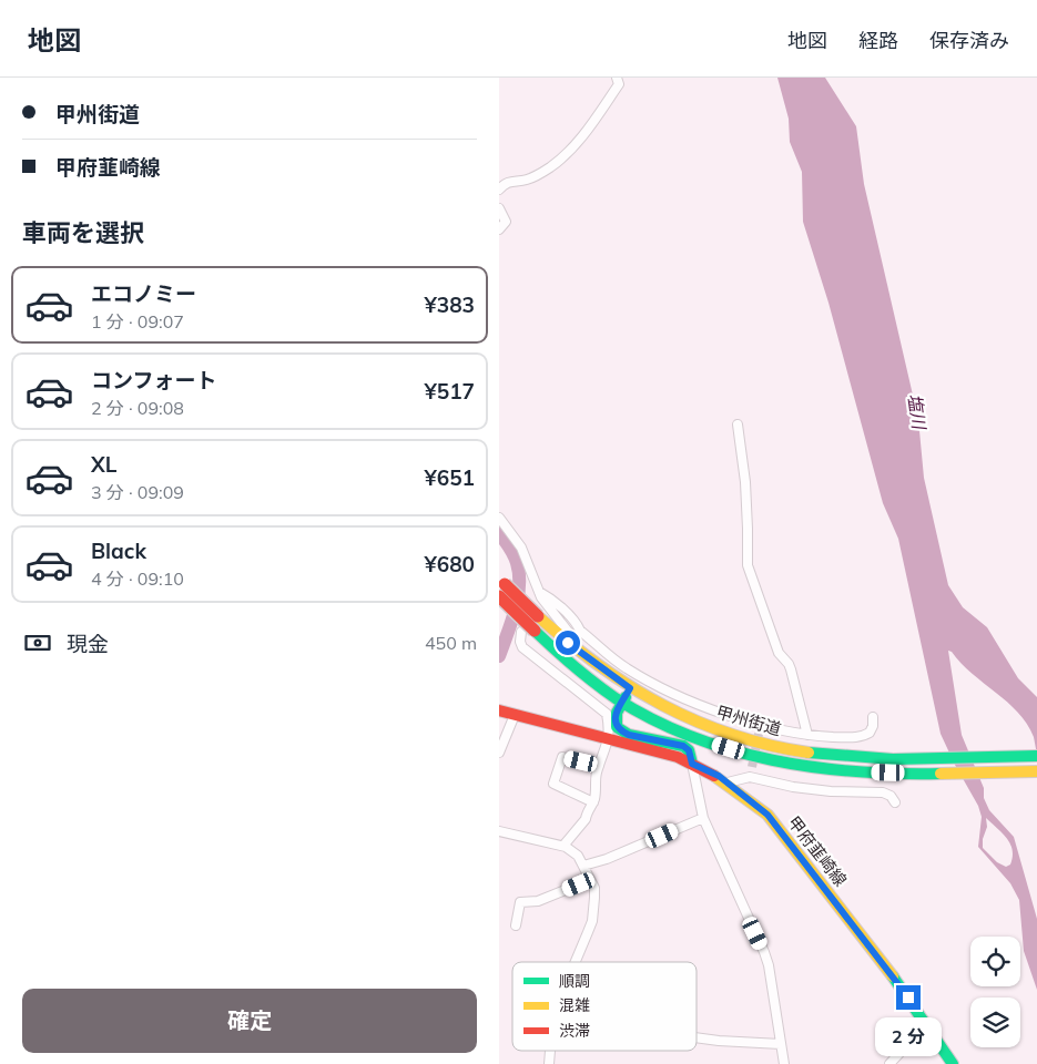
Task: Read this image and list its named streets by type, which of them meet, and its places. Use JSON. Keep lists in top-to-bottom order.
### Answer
{
  "streets": {
    "main road": ["甲州街道", "甲府韮崎線"]
  },
  "water": ["塩川"],
  "legend": ["順調", "混雑", "渋滞"],
  "page": {
    "header": "地図",
    "nav": ["地図", "経路", "保存済み"],
    "banner": ["甲州街道", "甲府韮崎線"],
    "heading": "車両を選択",
    "list": [
      {
        "name": "エコノミー",
        "note": "1 分 · 09:07",
        "value": "¥383"
      },
      {
        "name": "コンフォート",
        "note": "2 分 · 09:08",
        "value": "¥517"
      },
      {
        "name": "XL",
        "note": "3 分 · 09:09",
        "value": "¥651"
      },
      {
        "name": "Black",
        "note": "4 分 · 09:10",
        "value": "¥680"
      }
    ],
    "pay": ["現金", "450 m"],
    "buttons": "確定",
    "bubble": "2 分"
  }
}
